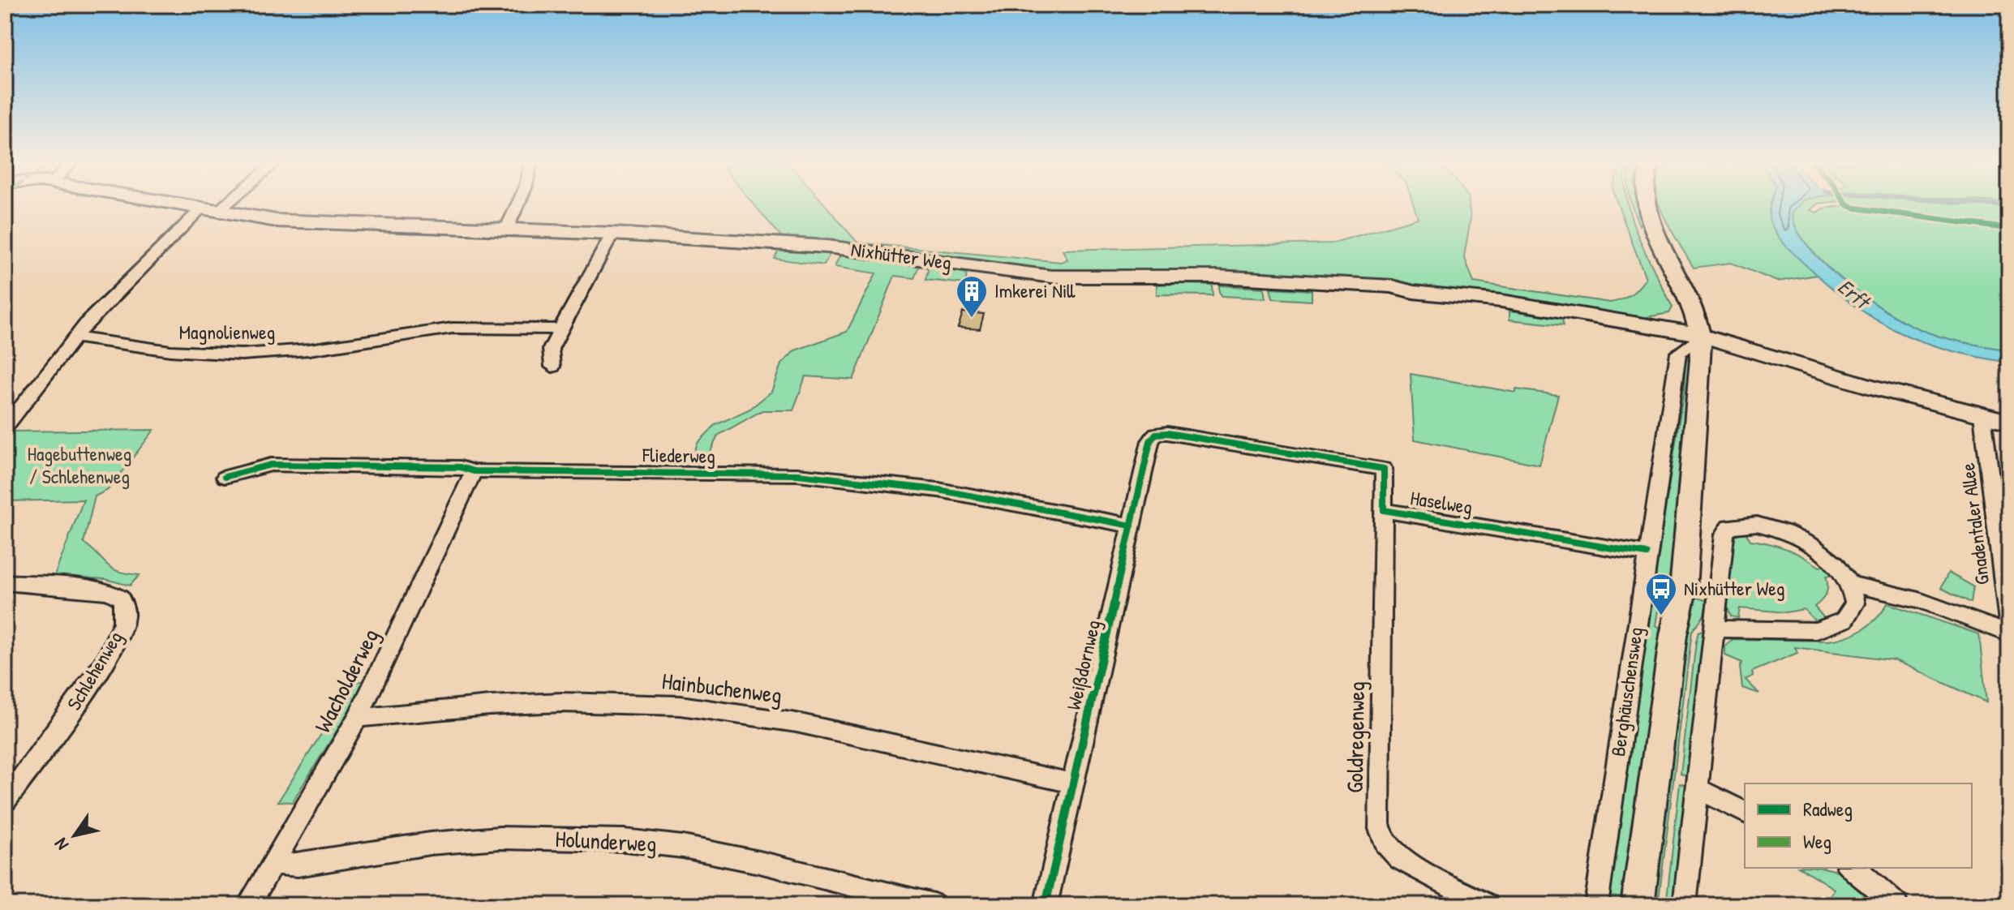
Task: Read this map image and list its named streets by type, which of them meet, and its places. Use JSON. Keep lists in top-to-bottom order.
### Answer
{
  "streets": {
    "main road": ["Nixhütter Weg", "Berghäuschensweg"],
    "street": [
      "Magnolienweg",
      "Fliederweg",
      "Haselweg",
      "Gnadentaler Allee",
      "Weißdornweg",
      "Schlehenweg",
      "Wacholderweg",
      "Hainbuchenweg",
      "Goldregenweg",
      "Holunderweg"
    ]
  },
  "crossings": [
    ["Nixhütter Weg", "Gnadentaler Allee"],
    ["Nixhütter Weg", "Berghäuschensweg"],
    ["Fliederweg", "Weißdornweg"],
    ["Fliederweg", "Wacholderweg"],
    ["Haselweg", "Weißdornweg"],
    ["Haselweg", "Berghäuschensweg"],
    ["Haselweg", "Goldregenweg"],
    ["Weißdornweg", "Hainbuchenweg"],
    ["Wacholderweg", "Hainbuchenweg"],
    ["Wacholderweg", "Holunderweg"]
  ],
  "water": ["Erft"],
  "parks": ["Hagebuttenweg / Schlehenweg"],
  "places": {
    "building": ["Imkerei Nill"],
    "bus stop": ["Nixhütter Weg"]
  },
  "legend": ["Radweg", "Weg"],
  "north": "bottom left"
}
